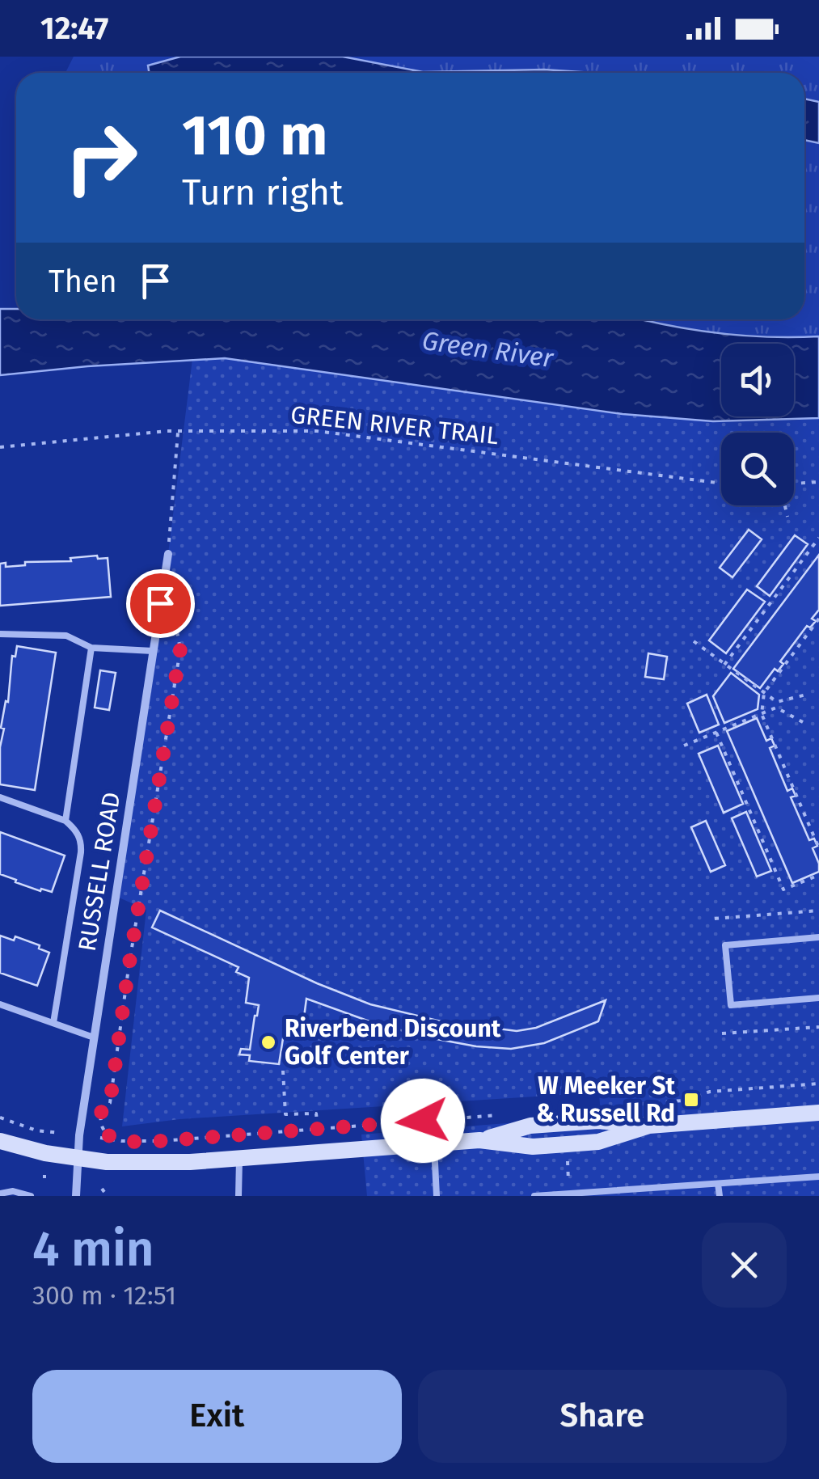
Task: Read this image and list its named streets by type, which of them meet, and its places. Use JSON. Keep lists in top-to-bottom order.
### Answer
{
  "streets": {
    "street": ["RUSSELL ROAD"],
    "path": ["GREEN RIVER TRAIL"]
  },
  "water": ["Green River"],
  "places": {
    "other": ["Riverbend Discount Golf Center"],
    "transit": ["W Meeker St & Russell Rd"]
  },
  "page": {
    "status": "12:47",
    "turn": ["110 m", "Turn right"],
    "then": "Then",
    "heading": ["4 min", "300 m · 12:51"],
    "buttons": ["Exit", "Share"]
  }
}
